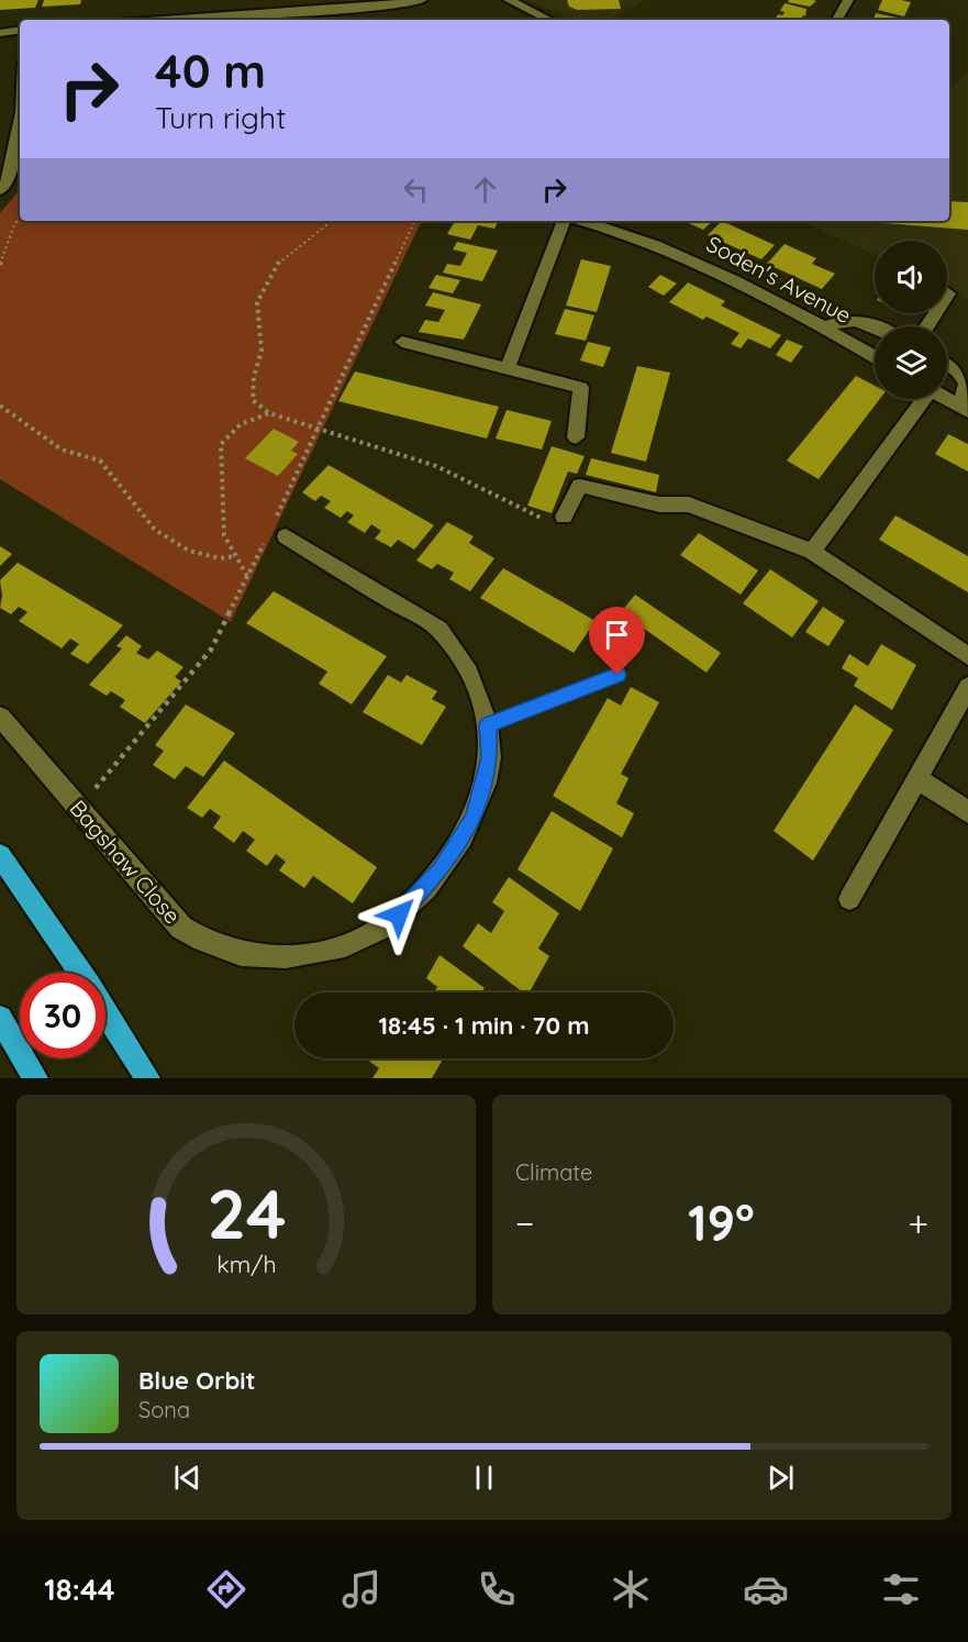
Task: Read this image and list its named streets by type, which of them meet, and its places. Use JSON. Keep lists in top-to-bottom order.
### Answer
{
  "streets": {
    "street": ["Soden's Avenue", "Bagshaw Close"]
  },
  "page": {
    "turn": ["40 m", "Turn right"],
    "limit": "30",
    "trip": "18:45 · 1 min · 70 m",
    "tile": "Climate",
    "heat": ["−", "19°", "+"],
    "song": ["Blue Orbit", "Sona"],
    "tabs": "18:44",
    "gauge": ["24", "km/h"]
  }
}
